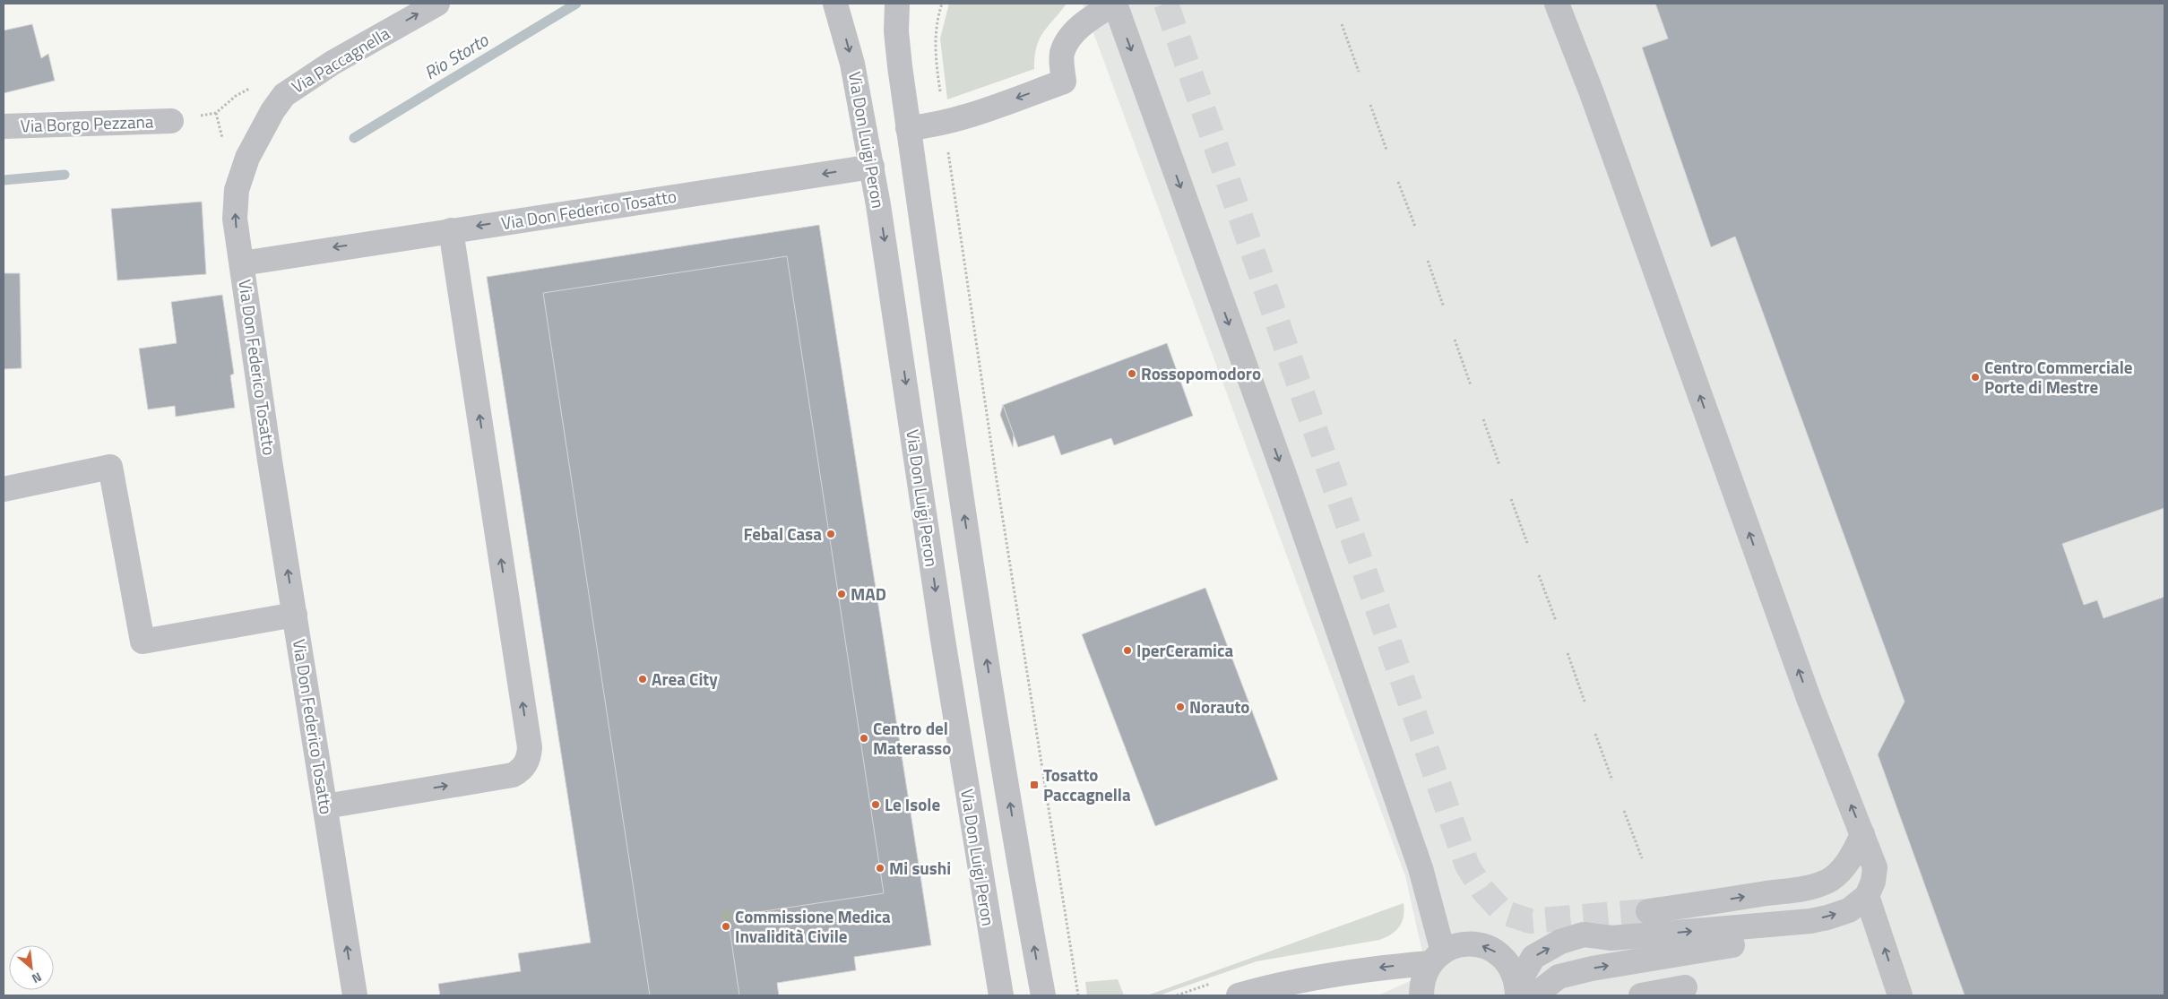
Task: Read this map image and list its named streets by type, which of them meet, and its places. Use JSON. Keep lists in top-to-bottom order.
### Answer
{
  "streets": {
    "street": [
      "Via Paccagnella",
      "Via Borgo Pezzana",
      "Via Don Luigi Peron",
      "Via Don Federico Tosatto"
    ]
  },
  "crossings": [
    ["Via Paccagnella", "Via Don Federico Tosatto"],
    ["Via Don Luigi Peron", "Via Don Federico Tosatto"]
  ],
  "one_way": ["Via Paccagnella"],
  "water": ["Rio Storto"],
  "places": {
    "other": [
      "Rossopomodoro",
      "Centro Commerciale Porte di Mestre",
      "Febal Casa",
      "MAD",
      "IperCeramica",
      "Area City",
      "Norauto",
      "Centro del Materasso",
      "Le Isole",
      "Mi sushi",
      "Commissione Medica Invalidità Civile"
    ],
    "transit": ["Tosatto Paccagnella"]
  },
  "north": "bottom right"
}
